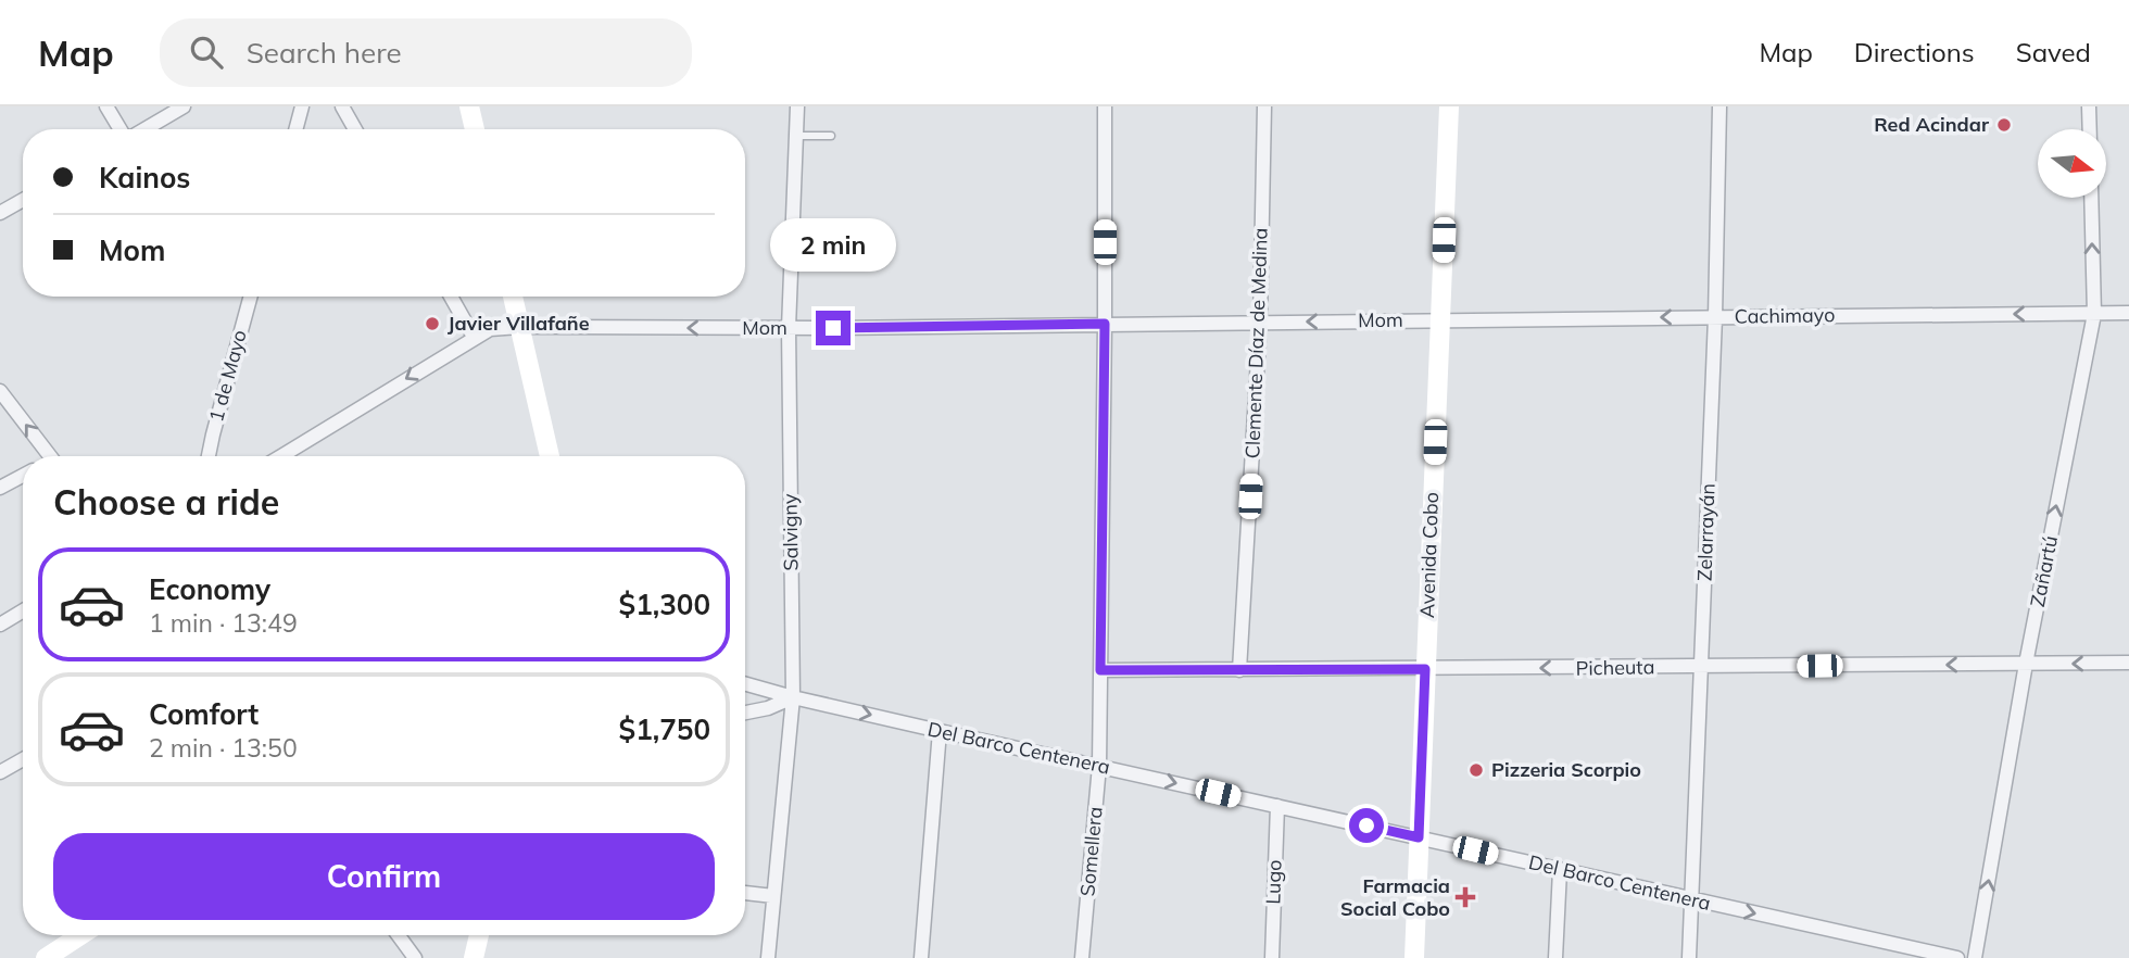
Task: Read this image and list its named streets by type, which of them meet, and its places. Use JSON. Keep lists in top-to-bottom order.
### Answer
{
  "streets": {
    "main road": ["Avenida Cobo"],
    "street": [
      "Cachimayo",
      "Mom",
      "Clemente Díaz de Medina",
      "1 de Mayo",
      "Salvigny",
      "Zelarrayán",
      "Zañartú",
      "Picheuta",
      "Del Barco Centenera",
      "Somellera",
      "Lugo"
    ]
  },
  "crossings": [
    ["Cachimayo", "Mom"],
    ["Cachimayo", "Zelarrayán"],
    ["Cachimayo", "Avenida Cobo"],
    ["Cachimayo", "Zañartú"],
    ["Mom", "Clemente Díaz de Medina"],
    ["Mom", "Salvigny"],
    ["Mom", "Avenida Cobo"],
    ["Mom", "Somellera"],
    ["Clemente Díaz de Medina", "Picheuta"],
    ["Salvigny", "Del Barco Centenera"],
    ["Zelarrayán", "Picheuta"],
    ["Zelarrayán", "Del Barco Centenera"],
    ["Avenida Cobo", "Picheuta"],
    ["Avenida Cobo", "Del Barco Centenera"],
    ["Zañartú", "Picheuta"],
    ["Picheuta", "Somellera"],
    ["Del Barco Centenera", "Somellera"],
    ["Del Barco Centenera", "Lugo"]
  ],
  "one_way": [
    "Cachimayo",
    "Mom",
    "Zañartú",
    "Picheuta",
    "Del Barco Centenera"
  ],
  "places": {
    "other": ["Red Acindar", "Javier Villafañe", "Pizzeria Scorpio"],
    "health": ["Farmacia Social Cobo"]
  },
  "north": "right",
  "page": {
    "header": "Map",
    "search": "Search here",
    "nav": ["Map", "Directions", "Saved"],
    "banner": ["Kainos", "Mom"],
    "bubble": "2 min",
    "heading": "Choose a ride",
    "list": [
      {
        "name": "Economy",
        "note": "1 min · 13:49",
        "value": "$1,300"
      },
      {
        "name": "Comfort",
        "note": "2 min · 13:50",
        "value": "$1,750"
      }
    ],
    "buttons": "Confirm"
  }
}
